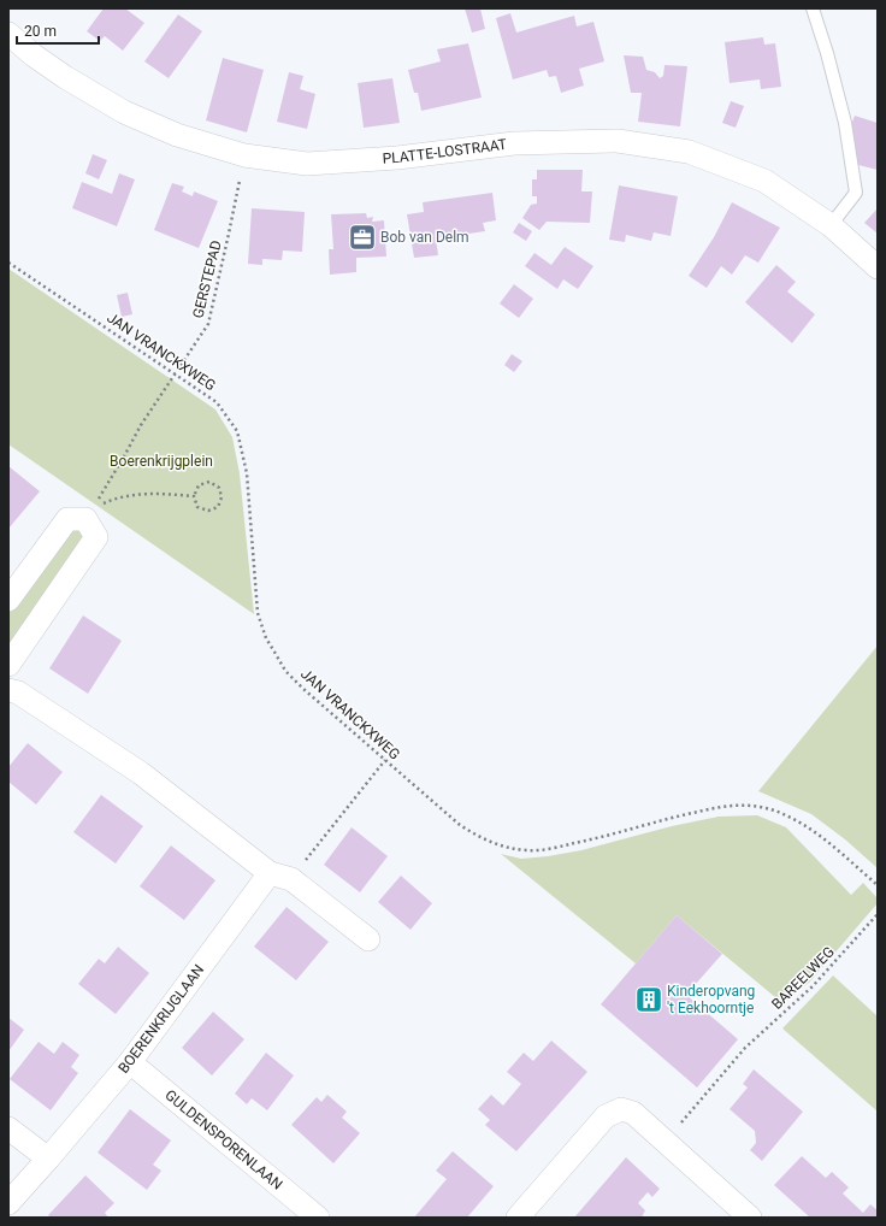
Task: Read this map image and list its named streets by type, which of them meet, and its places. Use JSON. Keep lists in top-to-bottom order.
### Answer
{
  "streets": {
    "street": ["PLATTE-LOSTRAAT", "BOERENKRIJGLAAN", "GULDENSPORENLAAN"],
    "path": ["GERSTEPAD", "JAN VRANCKXWEG", "BAREELWEG"]
  },
  "crossings": [
    ["PLATTE-LOSTRAAT", "GERSTEPAD"],
    ["GERSTEPAD", "JAN VRANCKXWEG"],
    ["BOERENKRIJGLAAN", "GULDENSPORENLAAN"]
  ],
  "parks": ["Boerenkrijgplein"],
  "places": {
    "office": ["Bob van Delm"],
    "building": ["Kinderopvang 't Eekhoorntje"]
  },
  "scale_bar": "20 m"
}
